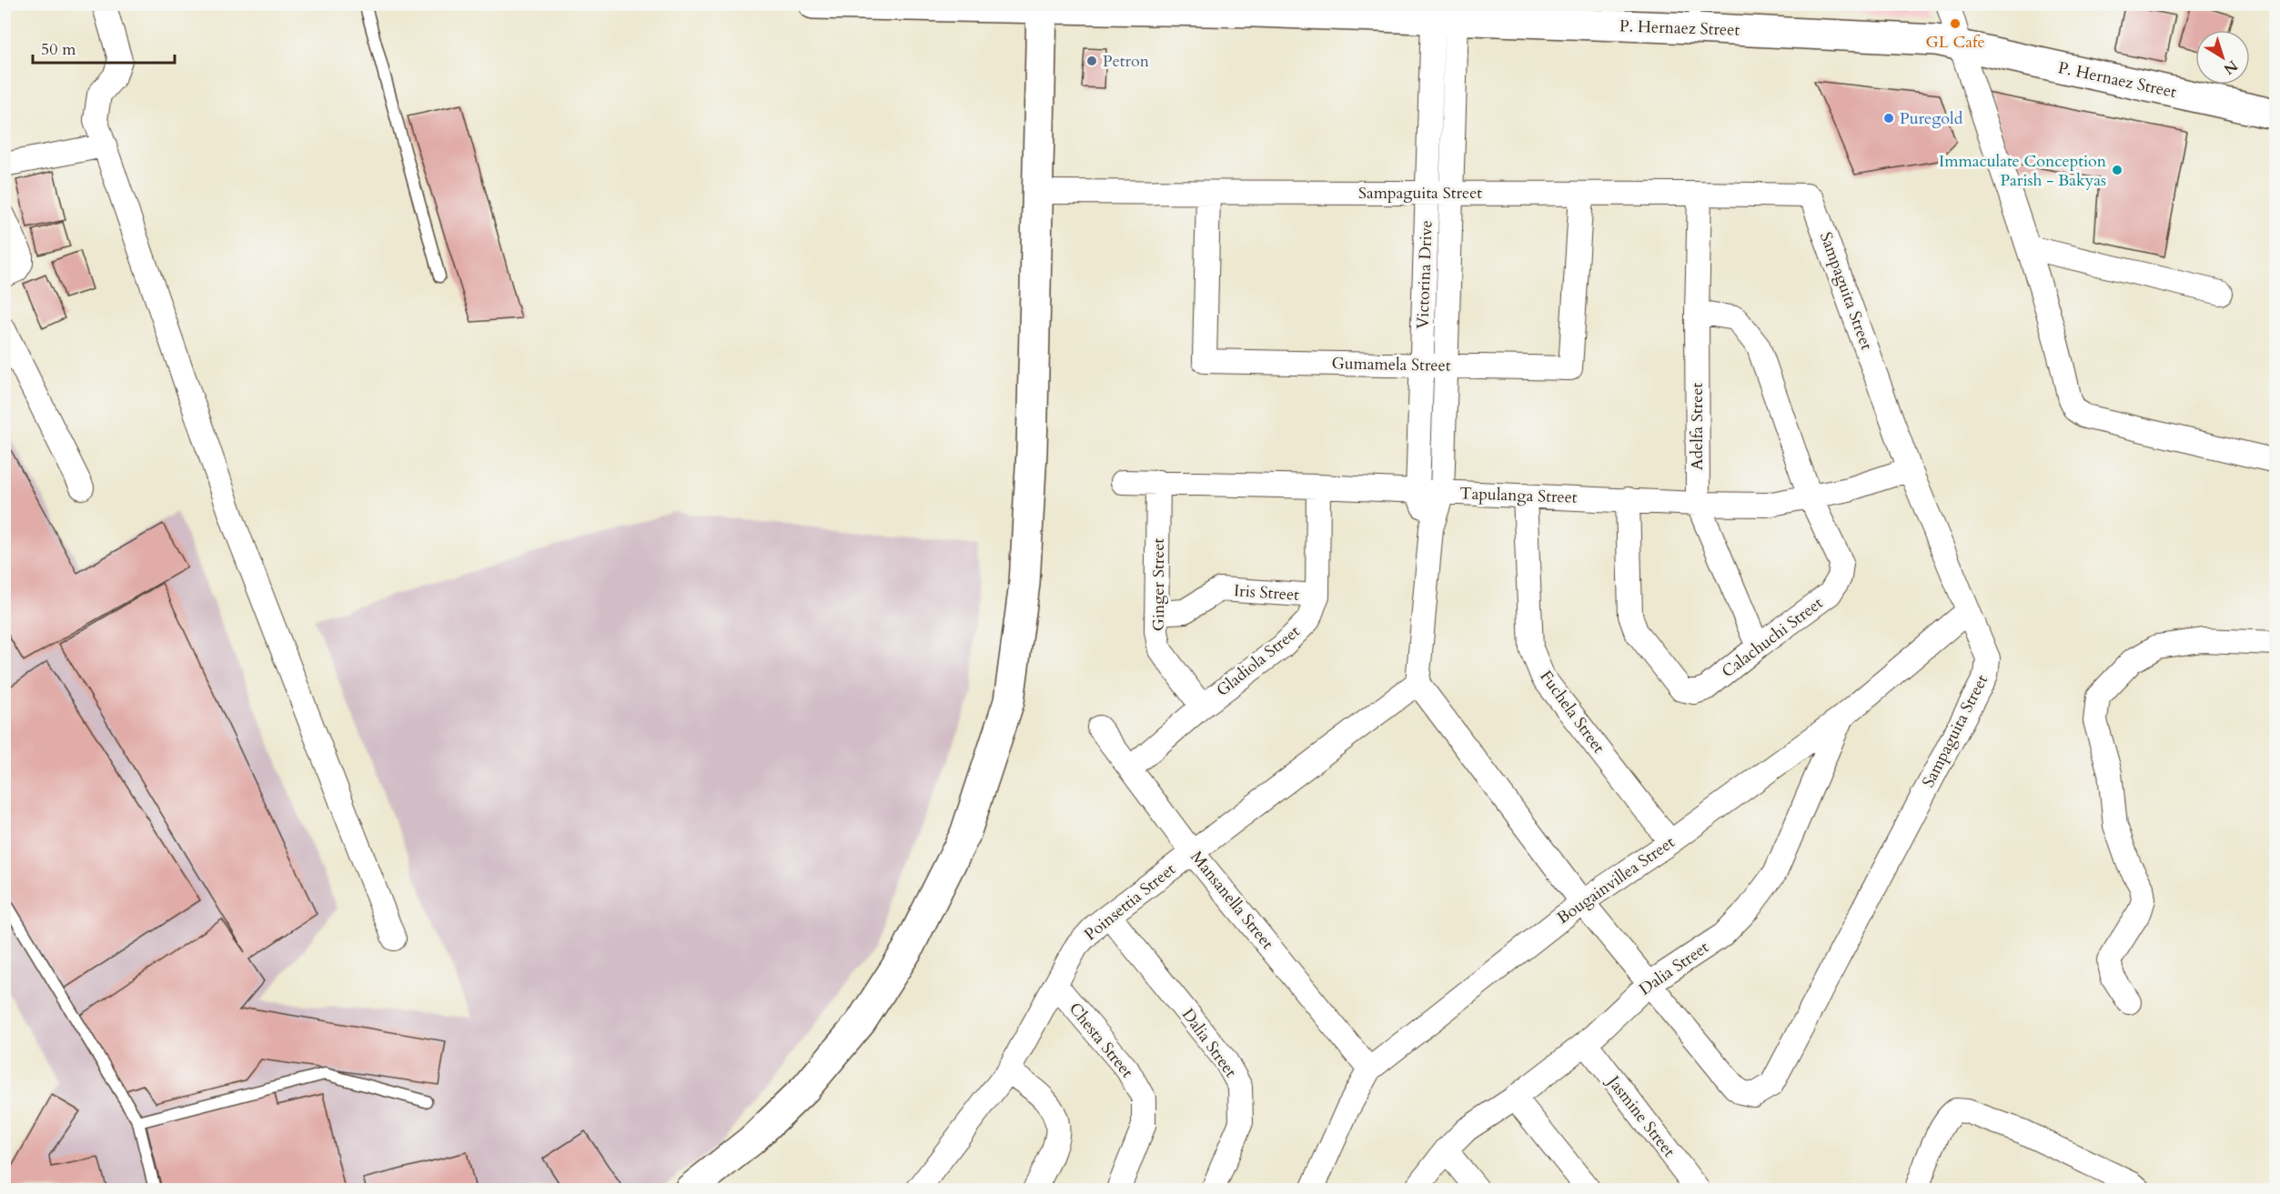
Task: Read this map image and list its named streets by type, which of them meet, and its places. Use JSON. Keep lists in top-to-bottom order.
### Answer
{
  "streets": {
    "main road": ["P. Hernaez Street"],
    "street": [
      "Sampaguita Street",
      "Victorina Drive",
      "Gumamela Street",
      "Adelfa Street",
      "Tapulanga Street",
      "Ginger Street",
      "Iris Street",
      "Calachuchi Street",
      "Gladiola Street",
      "Fuchela Street",
      "Bougainvillea Street",
      "Mansanella Street",
      "Poinsettia Street",
      "Dalia Street",
      "Chesta Street",
      "Jasmine Street"
    ]
  },
  "crossings": [
    ["P. Hernaez Street", "Victorina Drive"],
    ["Sampaguita Street", "Victorina Drive"],
    ["Sampaguita Street", "Gumamela Street"],
    ["Sampaguita Street", "Adelfa Street"],
    ["Sampaguita Street", "Tapulanga Street"],
    ["Sampaguita Street", "Bougainvillea Street"],
    ["Sampaguita Street", "Dalia Street"],
    ["Victorina Drive", "Gumamela Street"],
    ["Victorina Drive", "Tapulanga Street"],
    ["Victorina Drive", "Poinsettia Street"],
    ["Adelfa Street", "Tapulanga Street"],
    ["Adelfa Street", "Calachuchi Street"],
    ["Tapulanga Street", "Ginger Street"],
    ["Tapulanga Street", "Calachuchi Street"],
    ["Tapulanga Street", "Gladiola Street"],
    ["Tapulanga Street", "Fuchela Street"],
    ["Ginger Street", "Iris Street"],
    ["Ginger Street", "Gladiola Street"],
    ["Iris Street", "Gladiola Street"],
    ["Gladiola Street", "Mansanella Street"],
    ["Fuchela Street", "Bougainvillea Street"],
    ["Bougainvillea Street", "Mansanella Street"],
    ["Bougainvillea Street", "Dalia Street"],
    ["Mansanella Street", "Poinsettia Street"],
    ["Poinsettia Street", "Dalia Street"],
    ["Poinsettia Street", "Chesta Street"],
    ["Dalia Street", "Jasmine Street"]
  ],
  "places": [
    "GL Cafe",
    "Petron",
    "Puregold",
    "Immaculate Conception Parish - Bakyas"
  ],
  "scale_bar": "50 m",
  "north": "bottom right"
}
